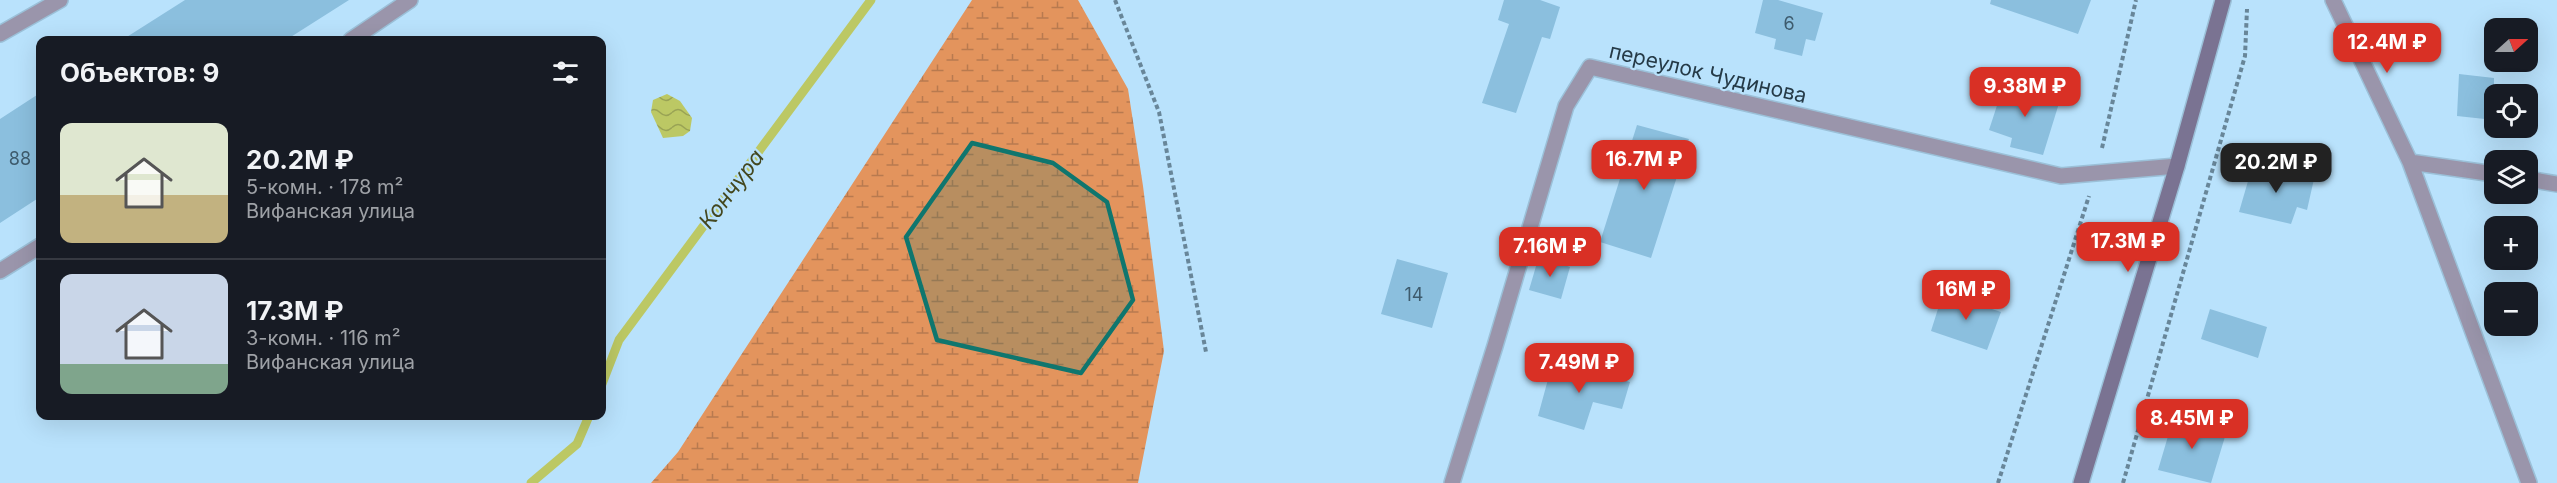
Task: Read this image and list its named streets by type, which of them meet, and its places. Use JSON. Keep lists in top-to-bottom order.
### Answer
{
  "streets": {
    "street": ["переулок Чудинова"]
  },
  "water": ["Кончура"],
  "house_numbers": ["6", "88", "14"],
  "north": "right",
  "page": {
    "map_buttons": ["+", "−"],
    "price": [
      "12.4M ₽",
      "9.38M ₽",
      "16.7M ₽",
      "20.2M ₽",
      "17.3M ₽",
      "7.16M ₽",
      "16M ₽",
      "7.49M ₽",
      "8.45M ₽"
    ],
    "heading": "Объектов: 9",
    "list": [
      {
        "name": "20.2M ₽",
        "note": "5-комн. · 178 m² · Вифанская улица"
      },
      {
        "name": "17.3M ₽",
        "note": "3-комн. · 116 m² · Вифанская улица"
      }
    ]
  }
}
